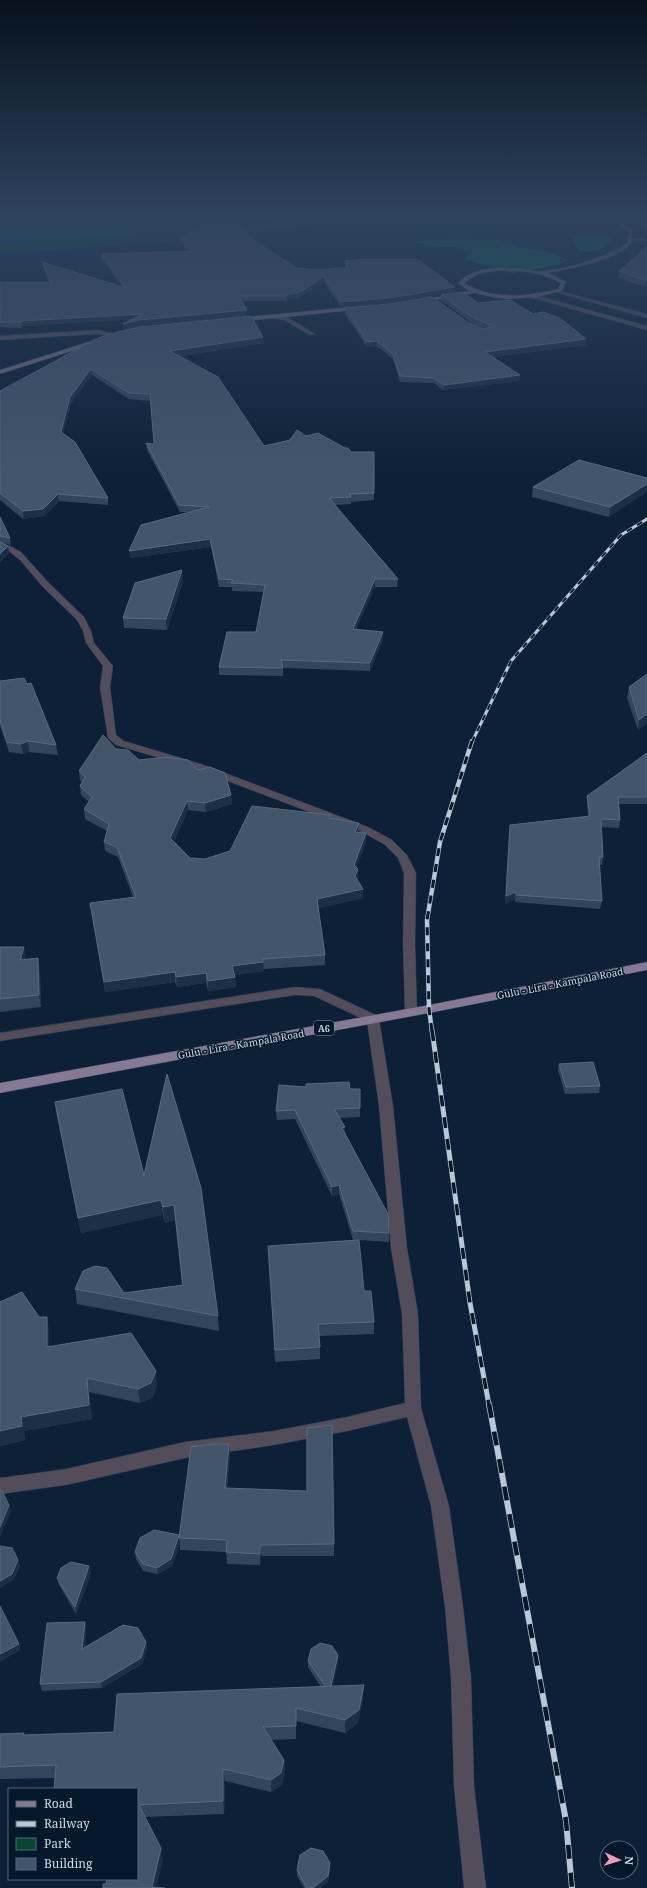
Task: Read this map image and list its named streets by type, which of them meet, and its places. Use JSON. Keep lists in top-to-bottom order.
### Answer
{
  "streets": {
    "main road": ["Gulu - Lira - Kampala Road", "A6"]
  },
  "legend": [
    "Road",
    "Railway",
    "Park",
    "Building"
  ],
  "north": "right"
}
